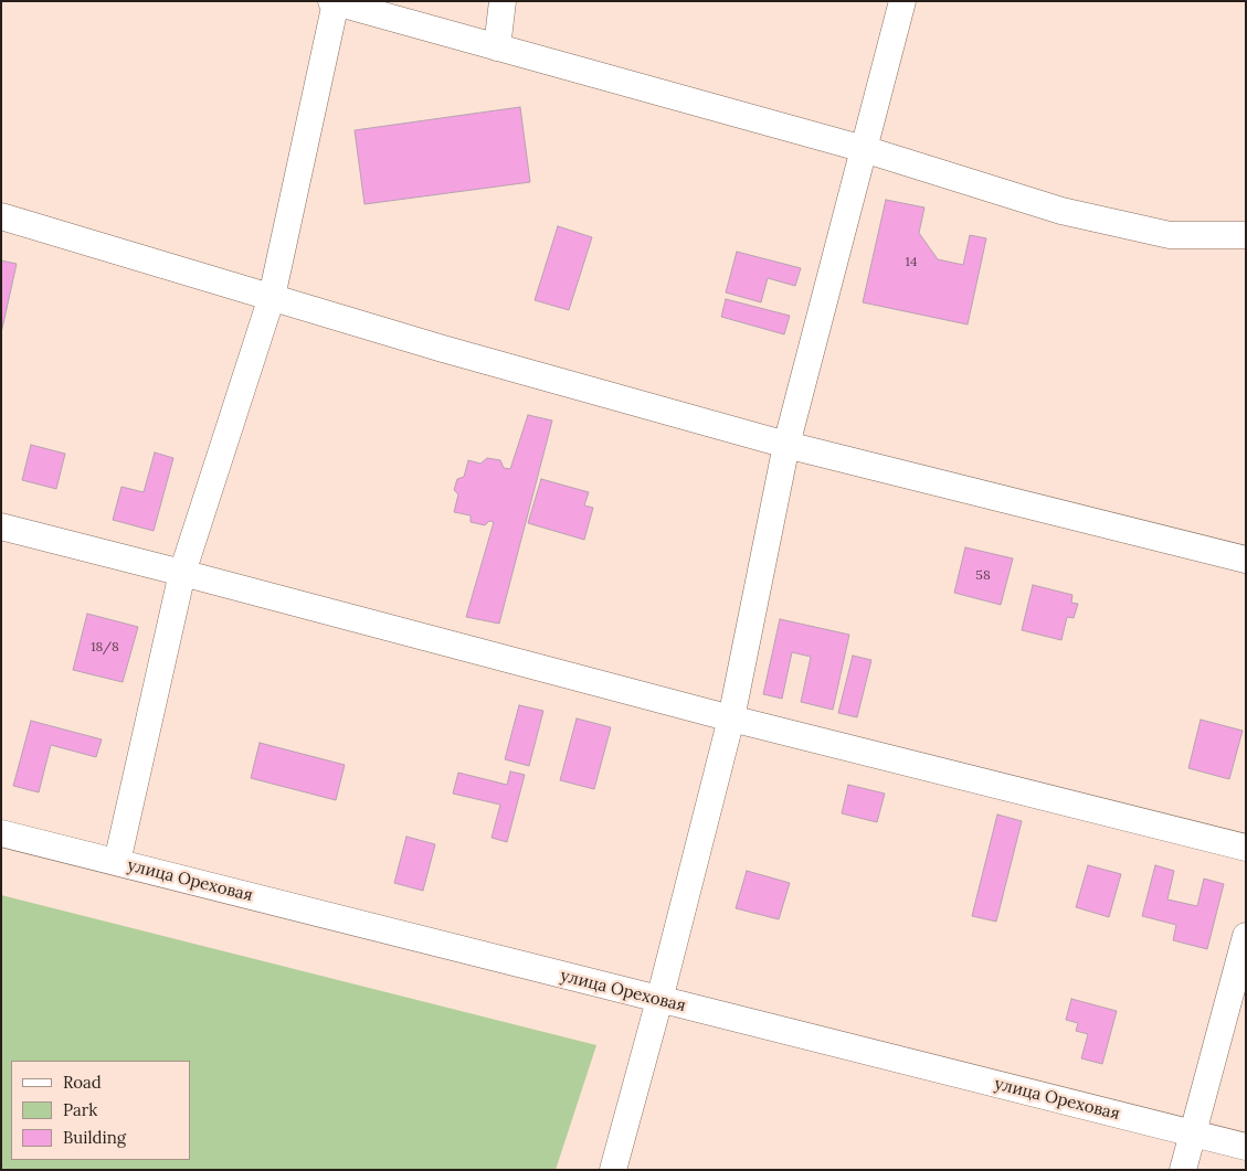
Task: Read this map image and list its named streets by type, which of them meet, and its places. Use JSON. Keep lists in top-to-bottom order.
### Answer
{
  "streets": {
    "street": ["улица Ореховая"]
  },
  "house_numbers": ["14", "58", "18/8"],
  "legend": ["Road", "Park", "Building"]
}
